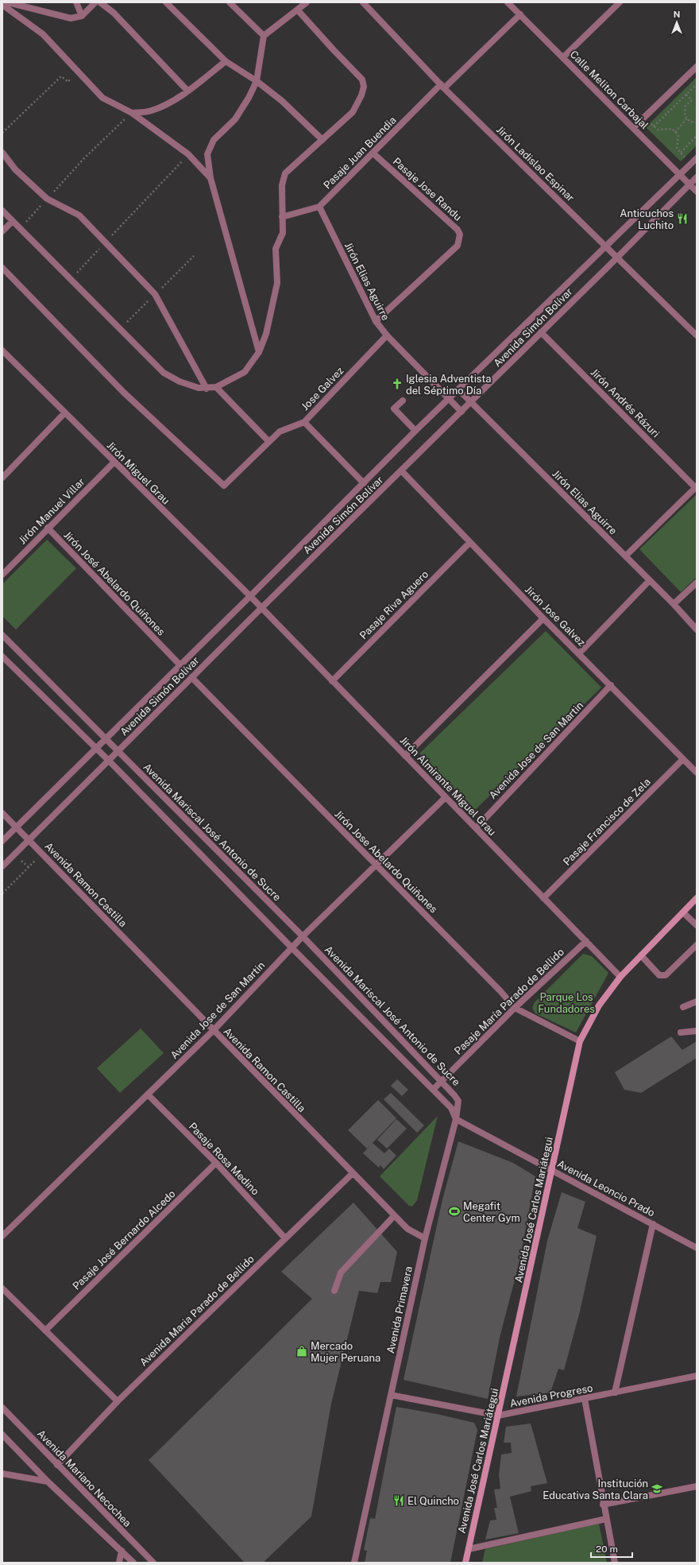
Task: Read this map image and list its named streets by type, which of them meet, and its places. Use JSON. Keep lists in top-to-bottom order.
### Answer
{
  "streets": {
    "main road": ["Avenida José Carlos Mariátegui"],
    "street": [
      "Calle Meliton Carbajal",
      "Pasaje Juan Buendia",
      "Jirón Ladislao Espinar",
      "Pasaje Jose Randu",
      "Jirón Elias Aguirre",
      "Avenida Simón Bolívar",
      "Jose Galvez",
      "Jirón Andrés Rázuri",
      "Jirón Miguel Grau",
      "Jirón Manuel Villar",
      "Jirón José Abelardo Quiñones",
      "Pasaje Riva Aguero",
      "Jirón Jose Galvez",
      "Avenida Jose de San Martin",
      "Jirón Almirante Miguel Grau",
      "Pasaje Francisco de Zela",
      "Avenida Mariscal José Antonio de Sucre",
      "Jirón Jose Abelardo Quiñones",
      "Avenida Ramon Castilla",
      "Pasaje María Parado de Bellido",
      "Pasaje Rosa Medino",
      "Avenida Leoncio Prado",
      "Pasaje José Bernardo Alcedo",
      "Avenida Primavera",
      "Avenida Maria Parado de Bellido",
      "Avenida Progreso",
      "Avenida Mariano Necochea"
    ]
  },
  "crossings": [
    ["Calle Meliton Carbajal", "Pasaje Juan Buendia"],
    ["Calle Meliton Carbajal", "Avenida Simón Bolívar"],
    ["Pasaje Juan Buendia", "Jirón Ladislao Espinar"],
    ["Pasaje Juan Buendia", "Pasaje Jose Randu"],
    ["Pasaje Juan Buendia", "Jirón Elias Aguirre"],
    ["Jirón Ladislao Espinar", "Avenida Simón Bolívar"],
    ["Pasaje Jose Randu", "Jirón Elias Aguirre"],
    ["Jirón Elias Aguirre", "Avenida Simón Bolívar"],
    ["Jirón Elias Aguirre", "Jose Galvez"],
    ["Avenida Simón Bolívar", "Jirón Andrés Rázuri"],
    ["Avenida Simón Bolívar", "Jirón Miguel Grau"],
    ["Avenida Simón Bolívar", "Jirón José Abelardo Quiñones"],
    ["Avenida Simón Bolívar", "Jirón Jose Galvez"],
    ["Avenida Simón Bolívar", "Jirón Almirante Miguel Grau"],
    ["Avenida Simón Bolívar", "Avenida Mariscal José Antonio de Sucre"],
    ["Avenida Simón Bolívar", "Jirón Jose Abelardo Quiñones"],
    ["Avenida Simón Bolívar", "Avenida Ramon Castilla"],
    ["Jirón Miguel Grau", "Jirón Manuel Villar"],
    ["Jirón Miguel Grau", "Jirón Almirante Miguel Grau"],
    ["Jirón Manuel Villar", "Jirón José Abelardo Quiñones"],
    ["Pasaje Riva Aguero", "Jirón Jose Galvez"],
    ["Pasaje Riva Aguero", "Jirón Almirante Miguel Grau"],
    ["Jirón Jose Galvez", "Avenida Jose de San Martin"],
    ["Jirón Jose Galvez", "Pasaje Francisco de Zela"],
    ["Avenida Jose de San Martin", "Jirón Almirante Miguel Grau"],
    ["Avenida Jose de San Martin", "Avenida Mariscal José Antonio de Sucre"],
    ["Avenida Jose de San Martin", "Jirón Jose Abelardo Quiñones"],
    ["Avenida Jose de San Martin", "Avenida Ramon Castilla"],
    ["Avenida Jose de San Martin", "Pasaje Rosa Medino"],
    ["Jirón Almirante Miguel Grau", "Pasaje Francisco de Zela"],
    ["Jirón Almirante Miguel Grau", "Pasaje María Parado de Bellido"],
    ["Jirón Almirante Miguel Grau", "Avenida José Carlos Mariátegui"],
    ["Avenida Mariscal José Antonio de Sucre", "Pasaje María Parado de Bellido"],
    ["Avenida Mariscal José Antonio de Sucre", "Avenida Leoncio Prado"],
    ["Avenida Mariscal José Antonio de Sucre", "Avenida Primavera"],
    ["Jirón Jose Abelardo Quiñones", "Pasaje María Parado de Bellido"],
    ["Jirón Jose Abelardo Quiñones", "Avenida José Carlos Mariátegui"],
    ["Avenida Ramon Castilla", "Avenida Primavera"],
    ["Avenida Ramon Castilla", "Avenida Maria Parado de Bellido"],
    ["Pasaje Rosa Medino", "Pasaje José Bernardo Alcedo"],
    ["Pasaje Rosa Medino", "Avenida Maria Parado de Bellido"],
    ["Avenida Leoncio Prado", "Avenida José Carlos Mariátegui"],
    ["Avenida Leoncio Prado", "Avenida Primavera"],
    ["Avenida José Carlos Mariátegui", "Avenida Progreso"],
    ["Avenida Primavera", "Avenida Progreso"],
    ["Avenida Maria Parado de Bellido", "Avenida Mariano Necochea"]
  ],
  "parks": ["Parque Los Fundadores"],
  "places": {
    "restaurant": ["Anticuchos Luchito", "El Quincho"],
    "church": ["Iglesia Adventista del Séptimo Día"],
    "sports": ["Megafit Center Gym"],
    "shop": ["Mercado Mujer Peruana"],
    "school or university": ["Institución Educativa Santa Clara"]
  },
  "scale_bar": "20 m",
  "north": "top"
}
